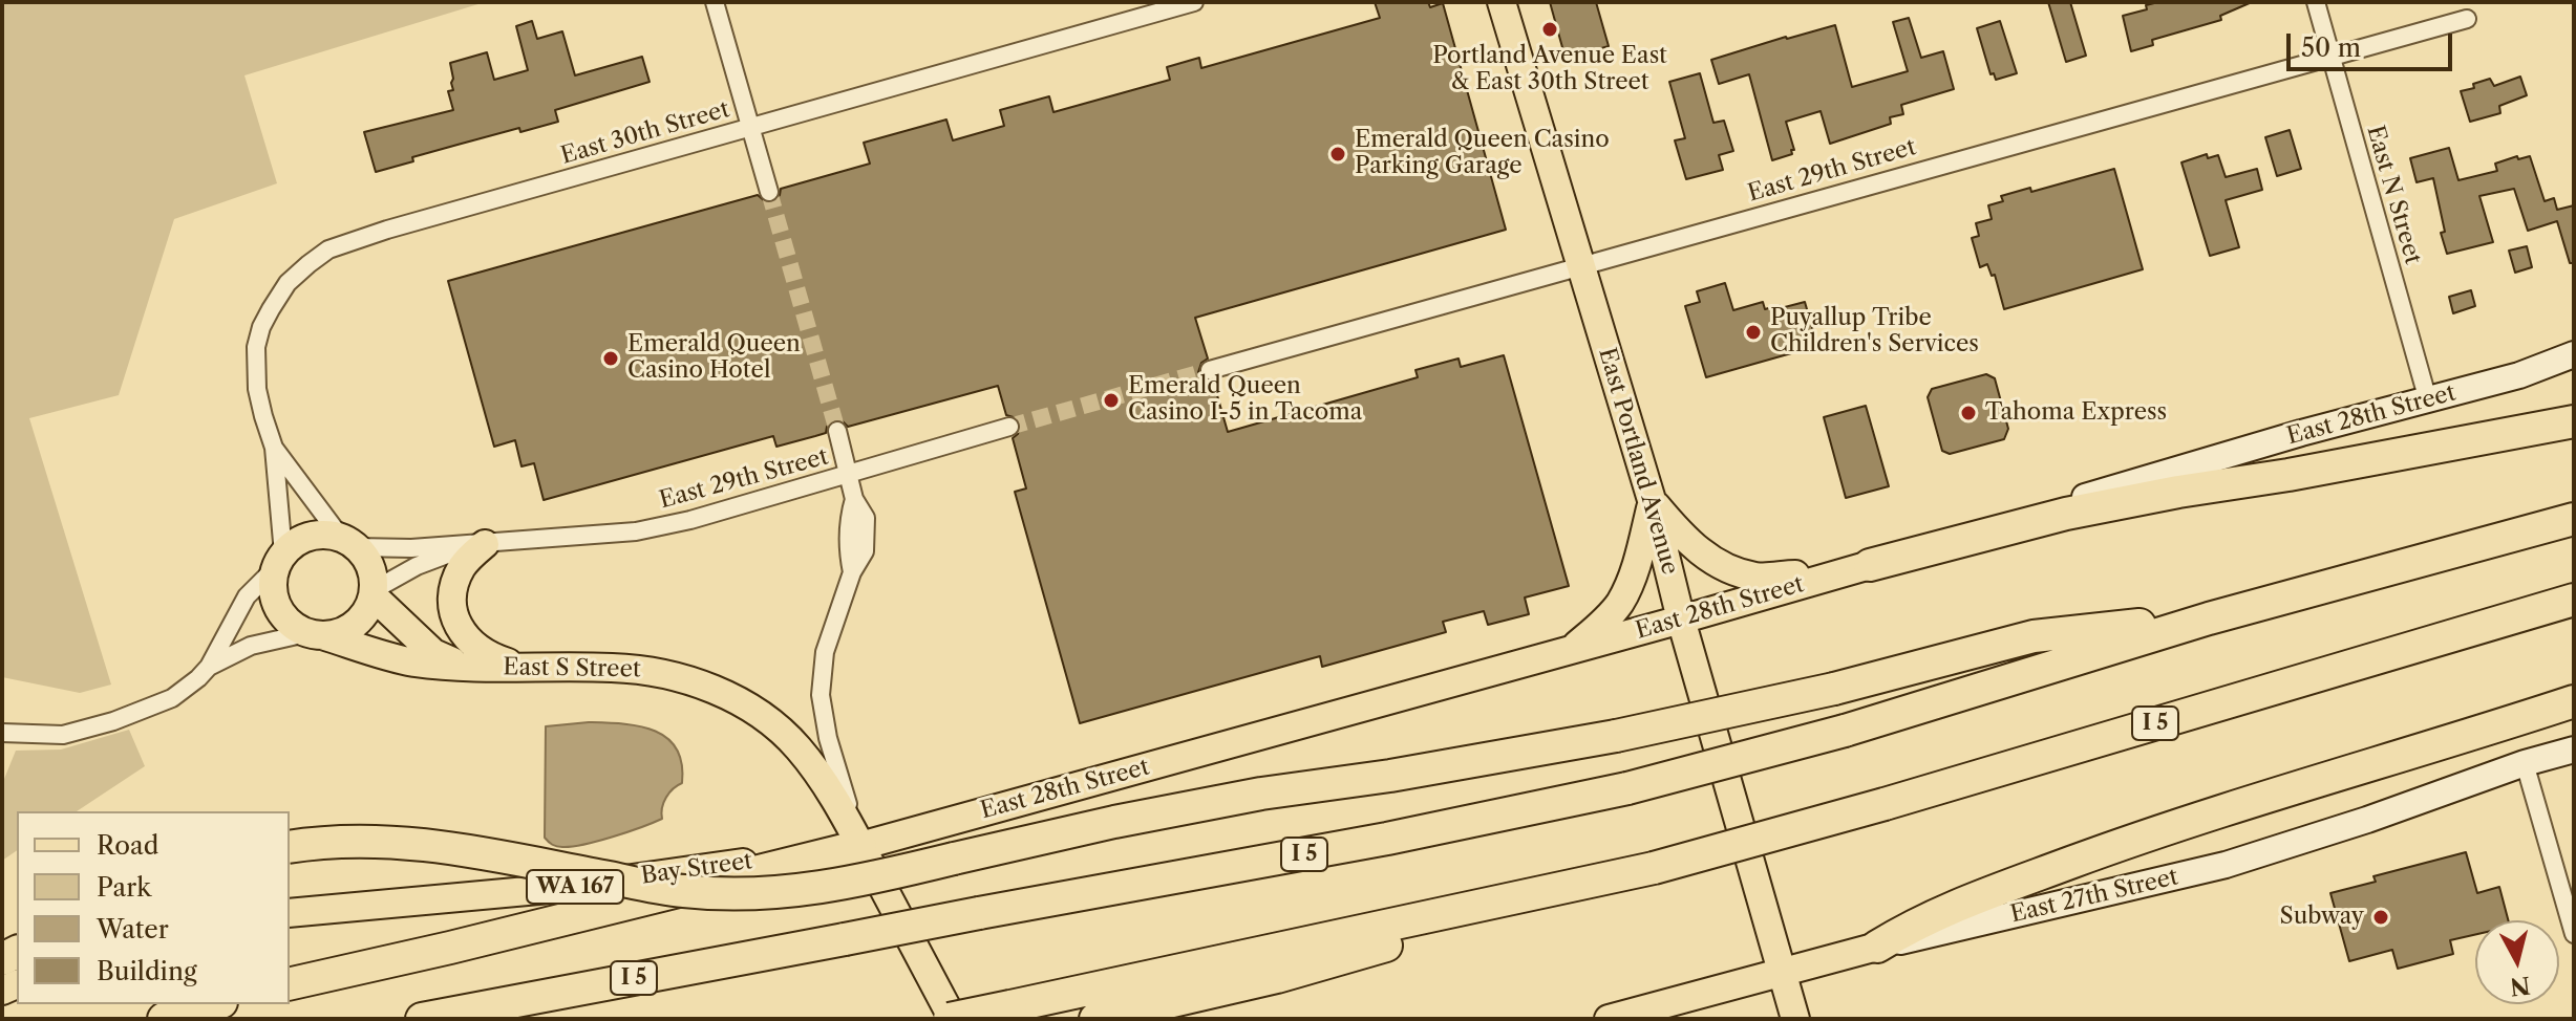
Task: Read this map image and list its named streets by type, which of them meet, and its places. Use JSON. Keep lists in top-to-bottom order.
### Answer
{
  "streets": {
    "highway": ["I 5"],
    "main road": [
      "East 28th Street",
      "East Portland Avenue",
      "East S Street",
      "Bay Street",
      "WA 167",
      "East 27th Street"
    ],
    "street": ["East 30th Street", "East 29th Street", "East N Street"]
  },
  "crossings": [
    ["East 30th Street", "East 29th Street"],
    ["East 30th Street", "East S Street"],
    ["East 29th Street", "East N Street"],
    ["East 29th Street", "East Portland Avenue"],
    ["East 29th Street", "East S Street"],
    ["East N Street", "East 28th Street"],
    ["East 28th Street", "East Portland Avenue"],
    ["East 28th Street", "East S Street"],
    ["East 28th Street", "Bay Street"],
    ["East Portland Avenue", "East 27th Street"],
    ["East S Street", "Bay Street"]
  ],
  "places": [
    "Portland Avenue East & East 30th Street",
    "Emerald Queen Casino Parking Garage",
    "Puyallup Tribe Children's Services",
    "Emerald Queen Casino Hotel",
    "Emerald Queen Casino I-5 in Tacoma",
    "Tahoma Express",
    "Subway"
  ],
  "legend": [
    "Road",
    "Park",
    "Water",
    "Building"
  ],
  "scale_bar": "50 m",
  "north": "bottom"
}
